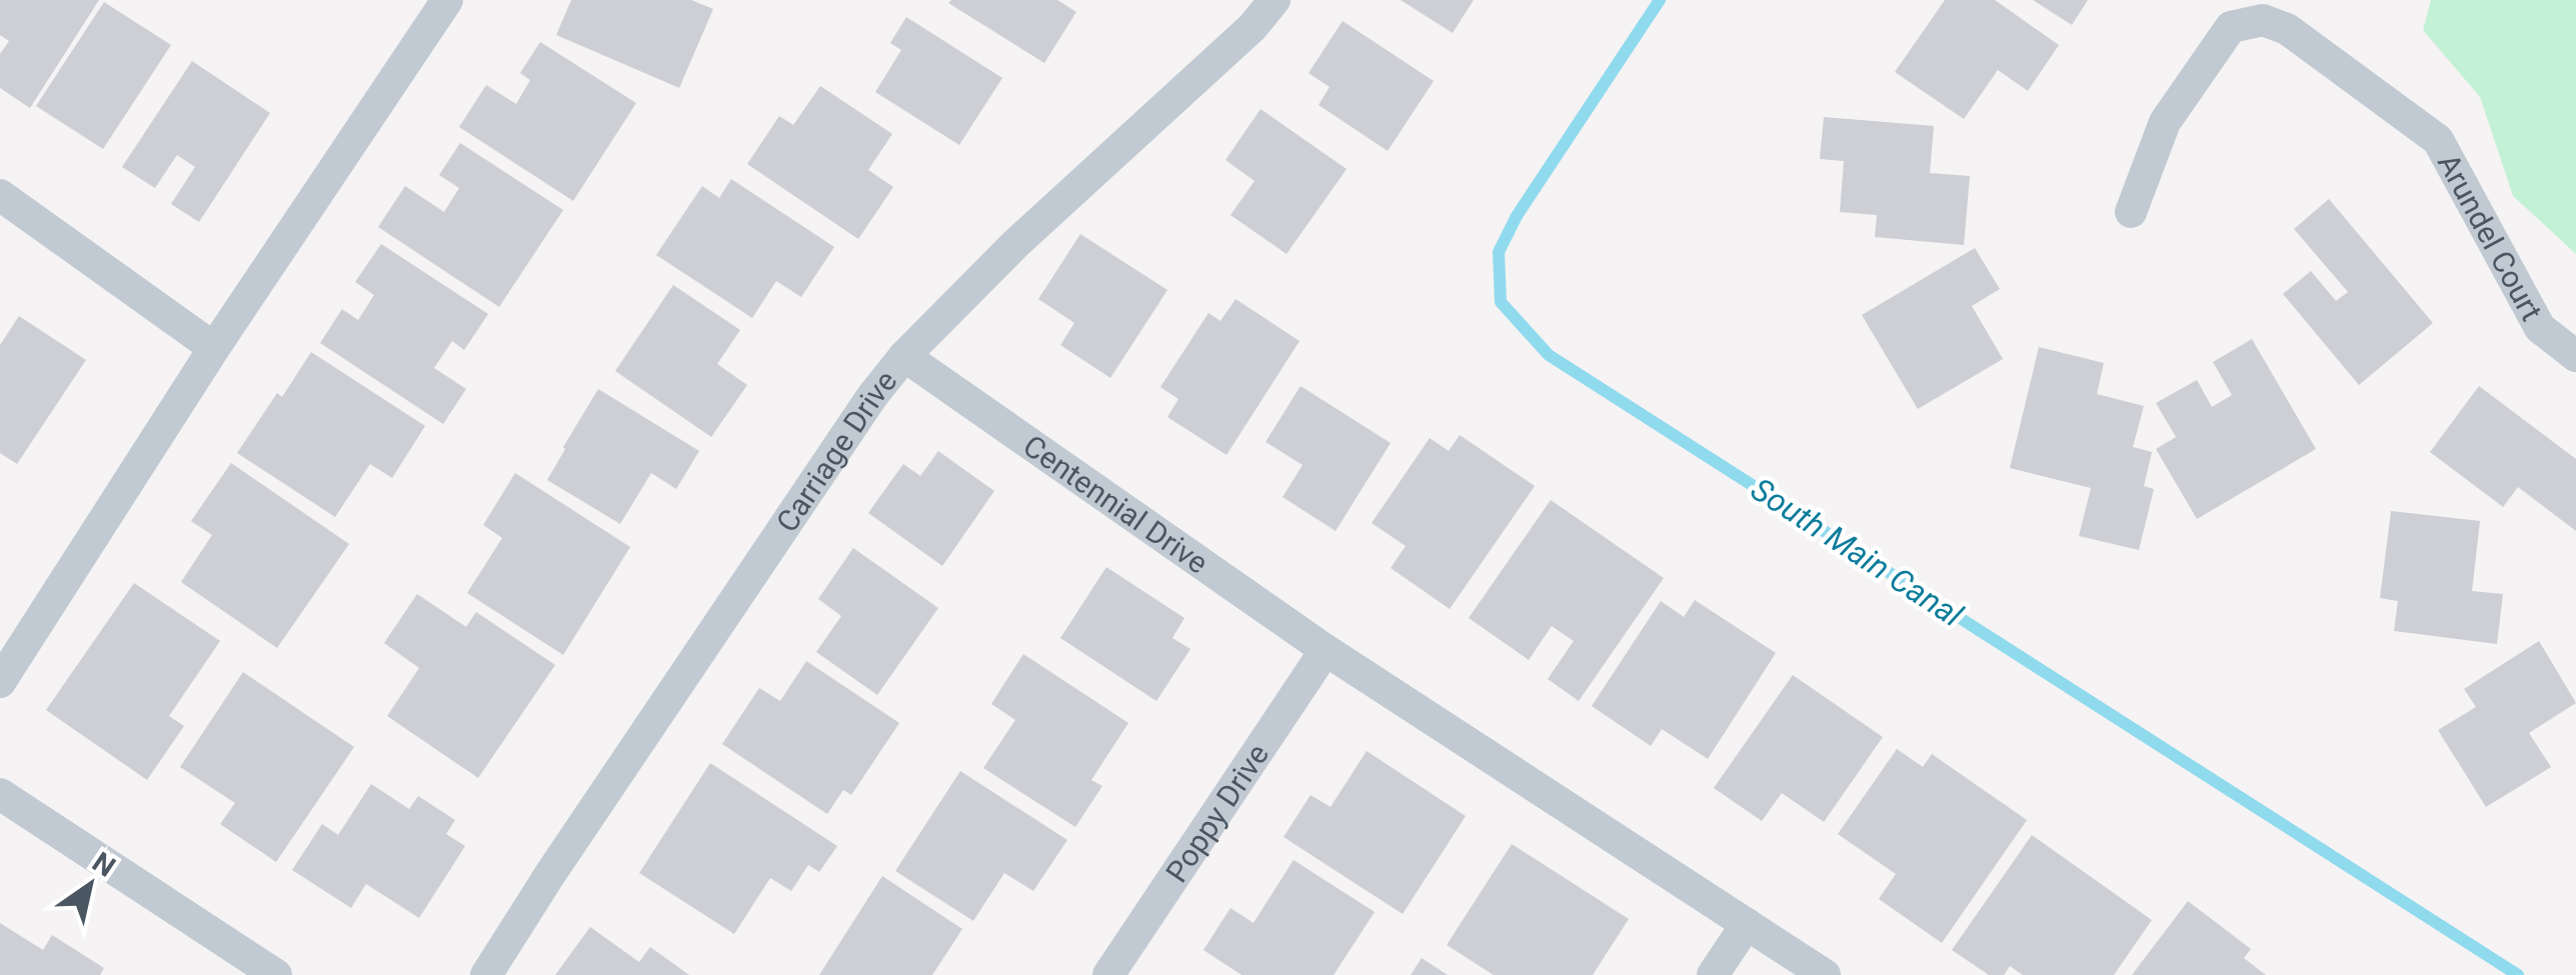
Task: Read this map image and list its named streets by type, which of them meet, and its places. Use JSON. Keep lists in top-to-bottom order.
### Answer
{
  "streets": {
    "street": [
      "Arundel Court",
      "Carriage Drive",
      "Centennial Drive",
      "Poppy Drive"
    ]
  },
  "crossings": [
    ["Carriage Drive", "Centennial Drive"],
    ["Centennial Drive", "Poppy Drive"]
  ],
  "water": ["South Main Canal"],
  "north": "top right"
}
